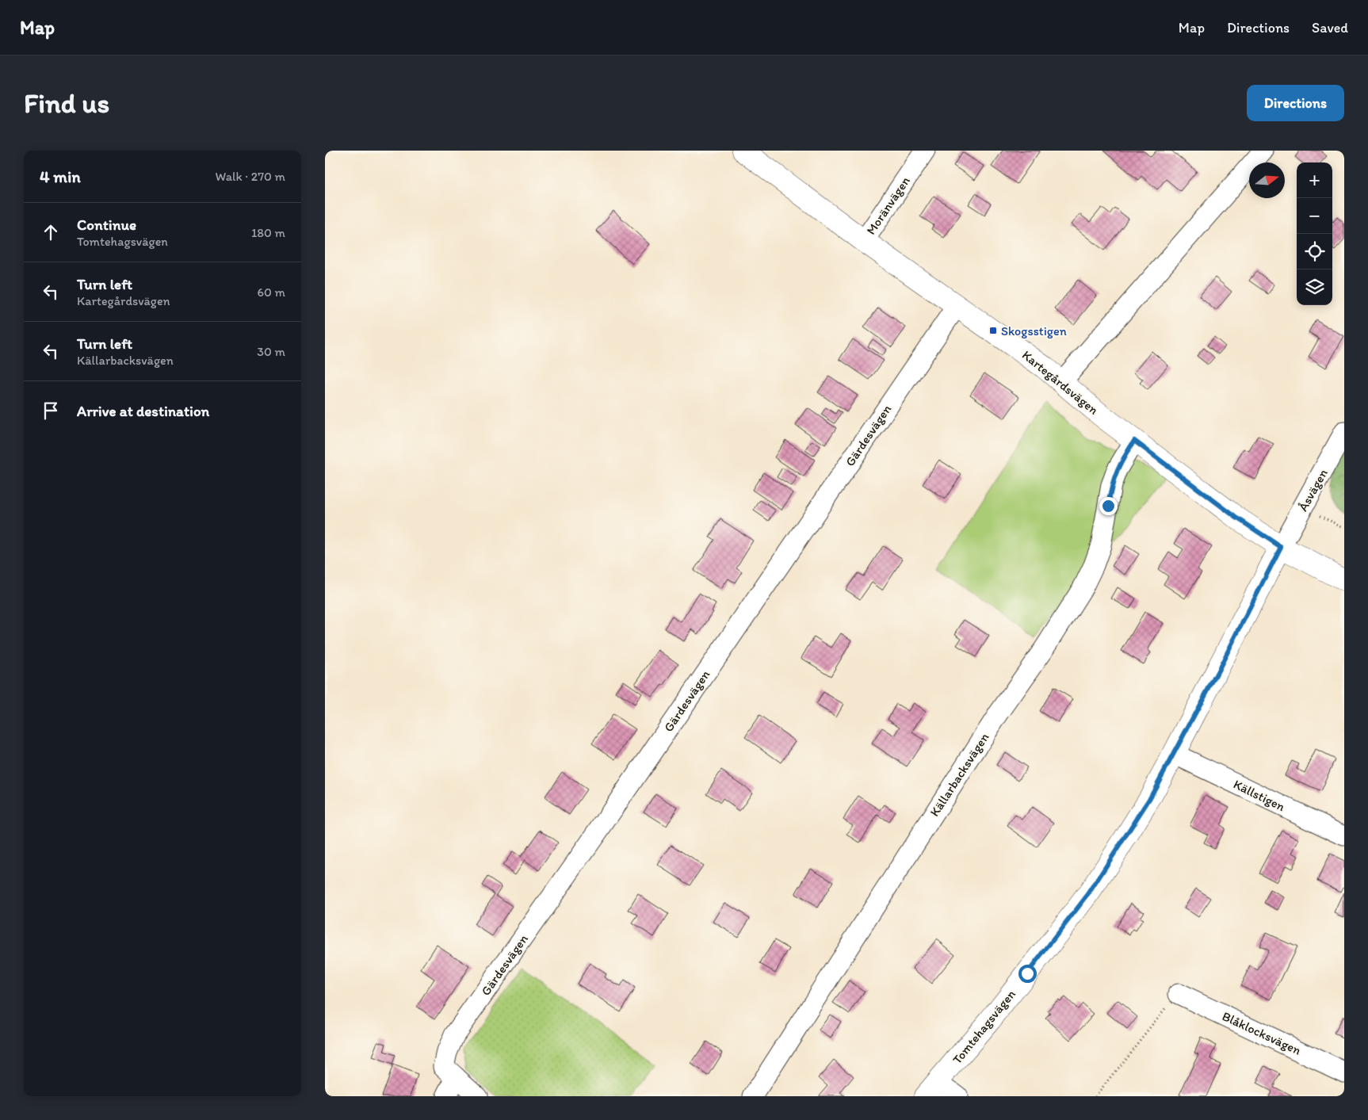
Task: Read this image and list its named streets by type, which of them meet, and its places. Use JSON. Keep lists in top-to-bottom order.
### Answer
{
  "streets": {
    "street": [
      "Moränvägen",
      "Kartegårdsvägen",
      "Gärdesvägen",
      "Åsvägen",
      "Källarbacksvägen",
      "Källstigen",
      "Tomtehagsvägen",
      "Blåklocksvägen"
    ]
  },
  "crossings": [
    ["Moränvägen", "Kartegårdsvägen"],
    ["Kartegårdsvägen", "Gärdesvägen"],
    ["Kartegårdsvägen", "Åsvägen"],
    ["Kartegårdsvägen", "Källarbacksvägen"],
    ["Kartegårdsvägen", "Tomtehagsvägen"],
    ["Åsvägen", "Tomtehagsvägen"],
    ["Källstigen", "Tomtehagsvägen"]
  ],
  "places": {
    "transit": ["Skogsstigen"]
  },
  "north": "right",
  "page": {
    "header": "Map",
    "nav": ["Map", "Directions", "Saved"],
    "buttons": "Directions",
    "title": "Find us",
    "heading": ["4 min", "Walk · 270 m"],
    "map_buttons": ["+", "−"],
    "list": [
      ["Continue", "Tomtehagsvägen", "180 m"],
      ["Turn left", "Kartegårdsvägen", "60 m"],
      ["Turn left", "Källarbacksvägen", "30 m"],
      "Arrive at destination"
    ]
  }
}
